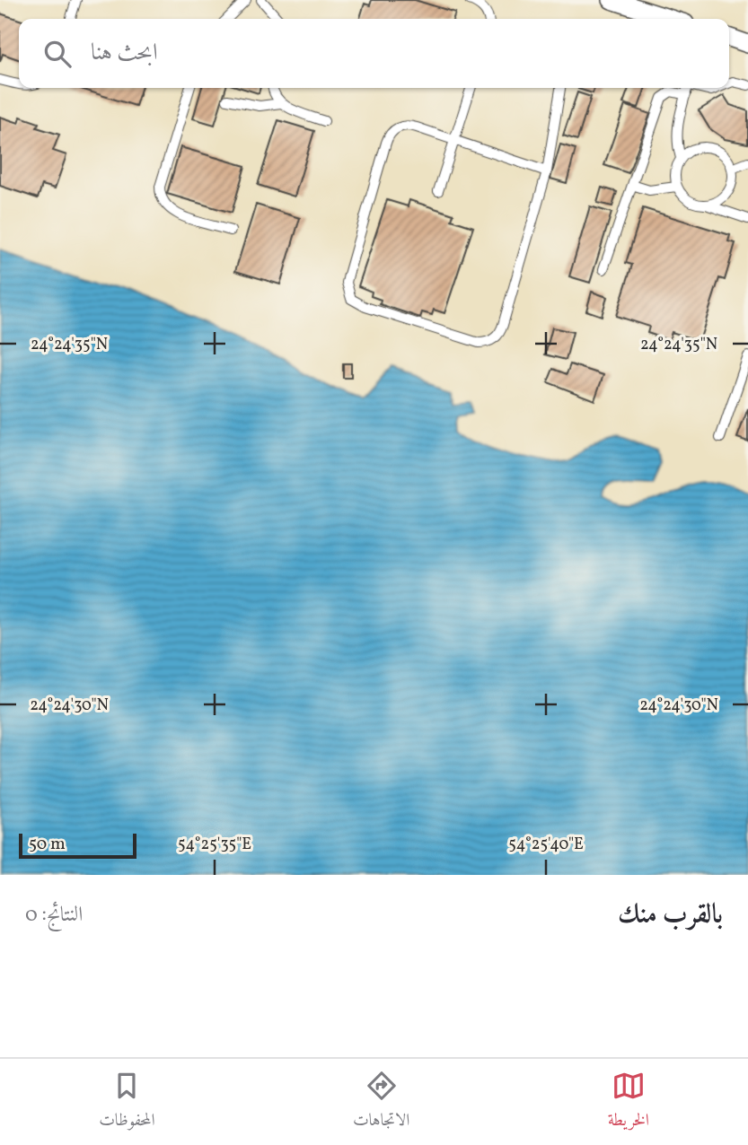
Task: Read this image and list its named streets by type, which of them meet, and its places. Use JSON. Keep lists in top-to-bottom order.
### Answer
{
  "scale_bar": "50 m",
  "page": {
    "search": "ابحث هنا",
    "scale": "50 m",
    "heading": ["بالقرب منك", "النتائج: 0"],
    "nav": ["الخريطة", "الاتجاهات", "المحفوظات"]
  },
  "coordinates": [
    "24°24'35\"N",
    "24°24'30\"N",
    "54°25'35\"E",
    "54°25'40\"E"
  ]
}
